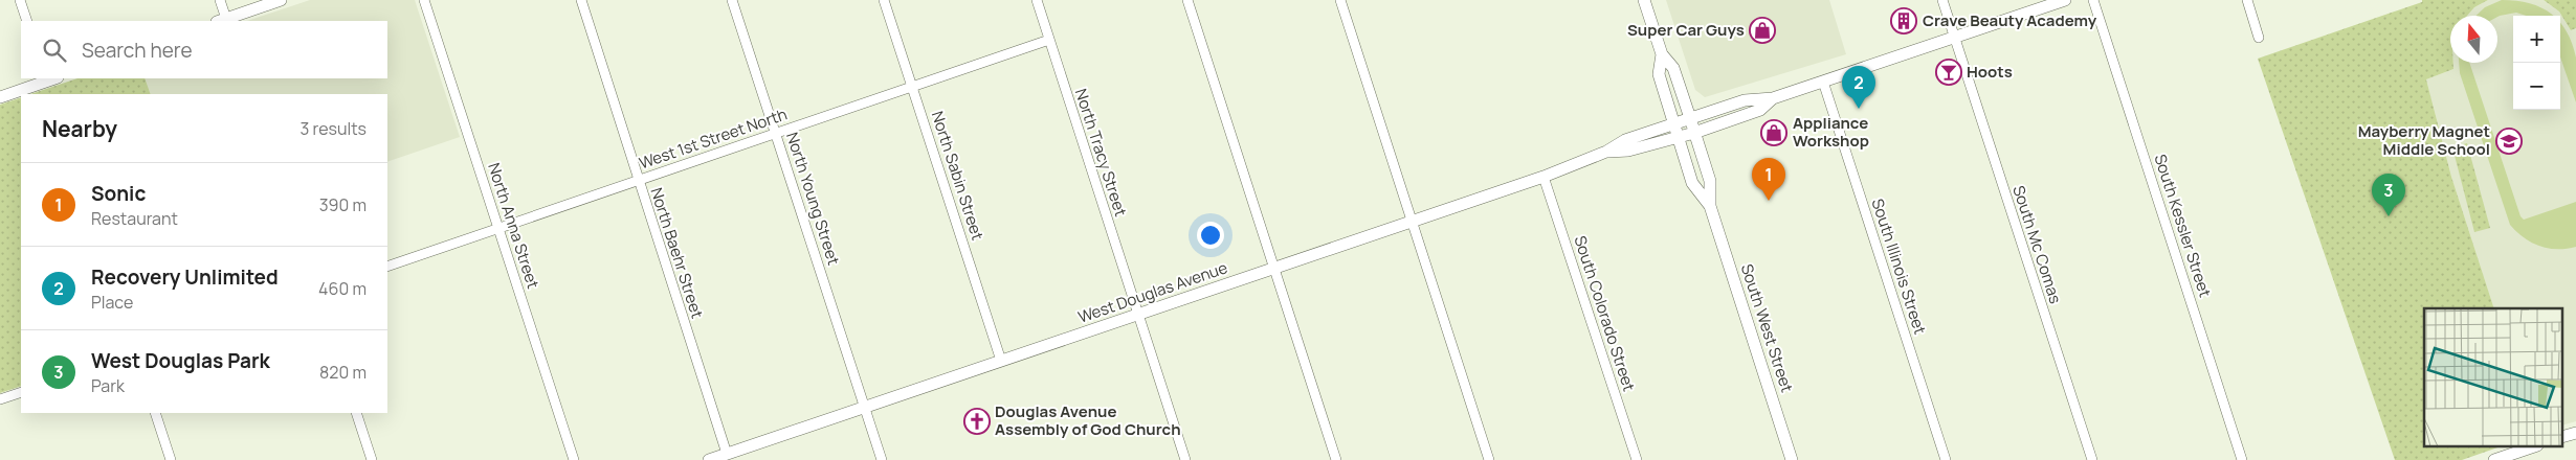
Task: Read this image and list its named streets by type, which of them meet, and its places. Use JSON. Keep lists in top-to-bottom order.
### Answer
{
  "streets": {
    "street": [
      "West 1st Street North",
      "North Tracy Street",
      "North Sabin Street",
      "North Young Street",
      "North Anna Street",
      "South Kessler Street",
      "South Mc Comas",
      "North Baehr Street",
      "South Illinois Street",
      "West Douglas Avenue",
      "South Colorado Street",
      "South West Street"
    ]
  },
  "crossings": [
    ["West 1st Street North", "North Tracy Street"],
    ["West 1st Street North", "North Sabin Street"],
    ["West 1st Street North", "North Young Street"],
    ["West 1st Street North", "North Anna Street"],
    ["West 1st Street North", "North Baehr Street"],
    ["North Tracy Street", "West Douglas Avenue"],
    ["North Sabin Street", "West Douglas Avenue"],
    ["North Young Street", "West Douglas Avenue"],
    ["South Mc Comas", "West Douglas Avenue"],
    ["North Baehr Street", "West Douglas Avenue"],
    ["South Illinois Street", "West Douglas Avenue"],
    ["West Douglas Avenue", "South Colorado Street"],
    ["West Douglas Avenue", "South West Street"]
  ],
  "places": {
    "building": ["Crave Beauty Academy"],
    "shop": ["Super Car Guys", "Appliance Workshop"],
    "bar": ["Hoots"],
    "school or university": ["Mayberry Magnet Middle School"],
    "church": ["Douglas Avenue Assembly of God Church"]
  },
  "north": "top",
  "page": {
    "map_buttons": ["+", "−"],
    "search": "Search here",
    "pins": ["2", "1", "3"],
    "heading": ["Nearby", "3 results"],
    "list": [
      {
        "mark": "1",
        "name": "Sonic",
        "note": "Restaurant",
        "value": "390 m"
      },
      {
        "mark": "2",
        "name": "Recovery Unlimited",
        "note": "Place",
        "value": "460 m"
      },
      {
        "mark": "3",
        "name": "West Douglas Park",
        "note": "Park",
        "value": "820 m"
      }
    ]
  }
}
